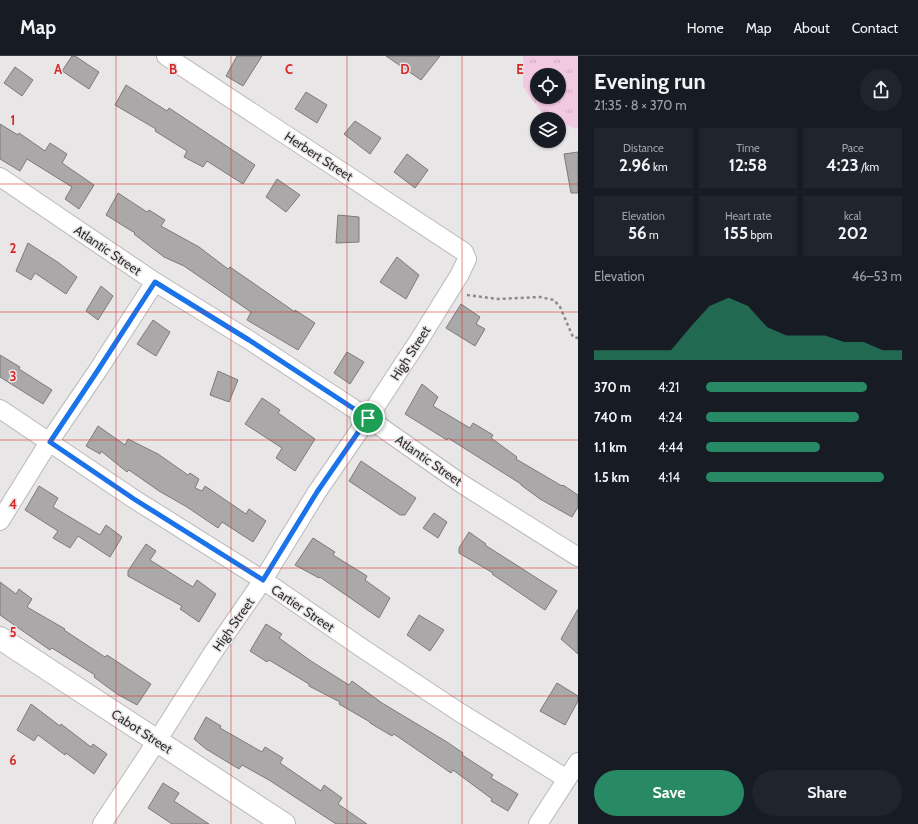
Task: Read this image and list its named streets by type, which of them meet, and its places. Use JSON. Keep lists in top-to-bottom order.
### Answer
{
  "streets": {
    "street": [
      "Herbert Street",
      "Atlantic Street",
      "High Street",
      "Cartier Street",
      "Cabot Street"
    ]
  },
  "crossings": [
    ["Herbert Street", "High Street"],
    ["Atlantic Street", "High Street"],
    ["High Street", "Cartier Street"],
    ["High Street", "Cabot Street"]
  ],
  "page": {
    "header": "Map",
    "nav": [
      "Home",
      "Map",
      "About",
      "Contact"
    ],
    "heading": ["Evening run", "21:35 · 8 × 370 m"],
    "stats": [
      ["Distance", "2.96 km"],
      ["Time", "12:58"],
      ["Pace", "4:23 /km"],
      ["Elevation", "56 m"],
      ["Heart rate", "155 bpm"],
      ["kcal", "202"]
    ],
    "chart": ["Elevation", "46–53 m"],
    "list": [
      {
        "name": "370 m",
        "note": "4:21"
      },
      {
        "name": "740 m",
        "note": "4:24"
      },
      {
        "name": "1.1 km",
        "note": "4:44"
      },
      {
        "name": "1.5 km",
        "note": "4:14"
      }
    ],
    "buttons": ["Save", "Share"]
  },
  "grid": {
    "columns": [
      "A",
      "B",
      "C",
      "D",
      "E"
    ],
    "rows": [
      "1",
      "2",
      "3",
      "4",
      "5",
      "6"
    ]
  }
}
